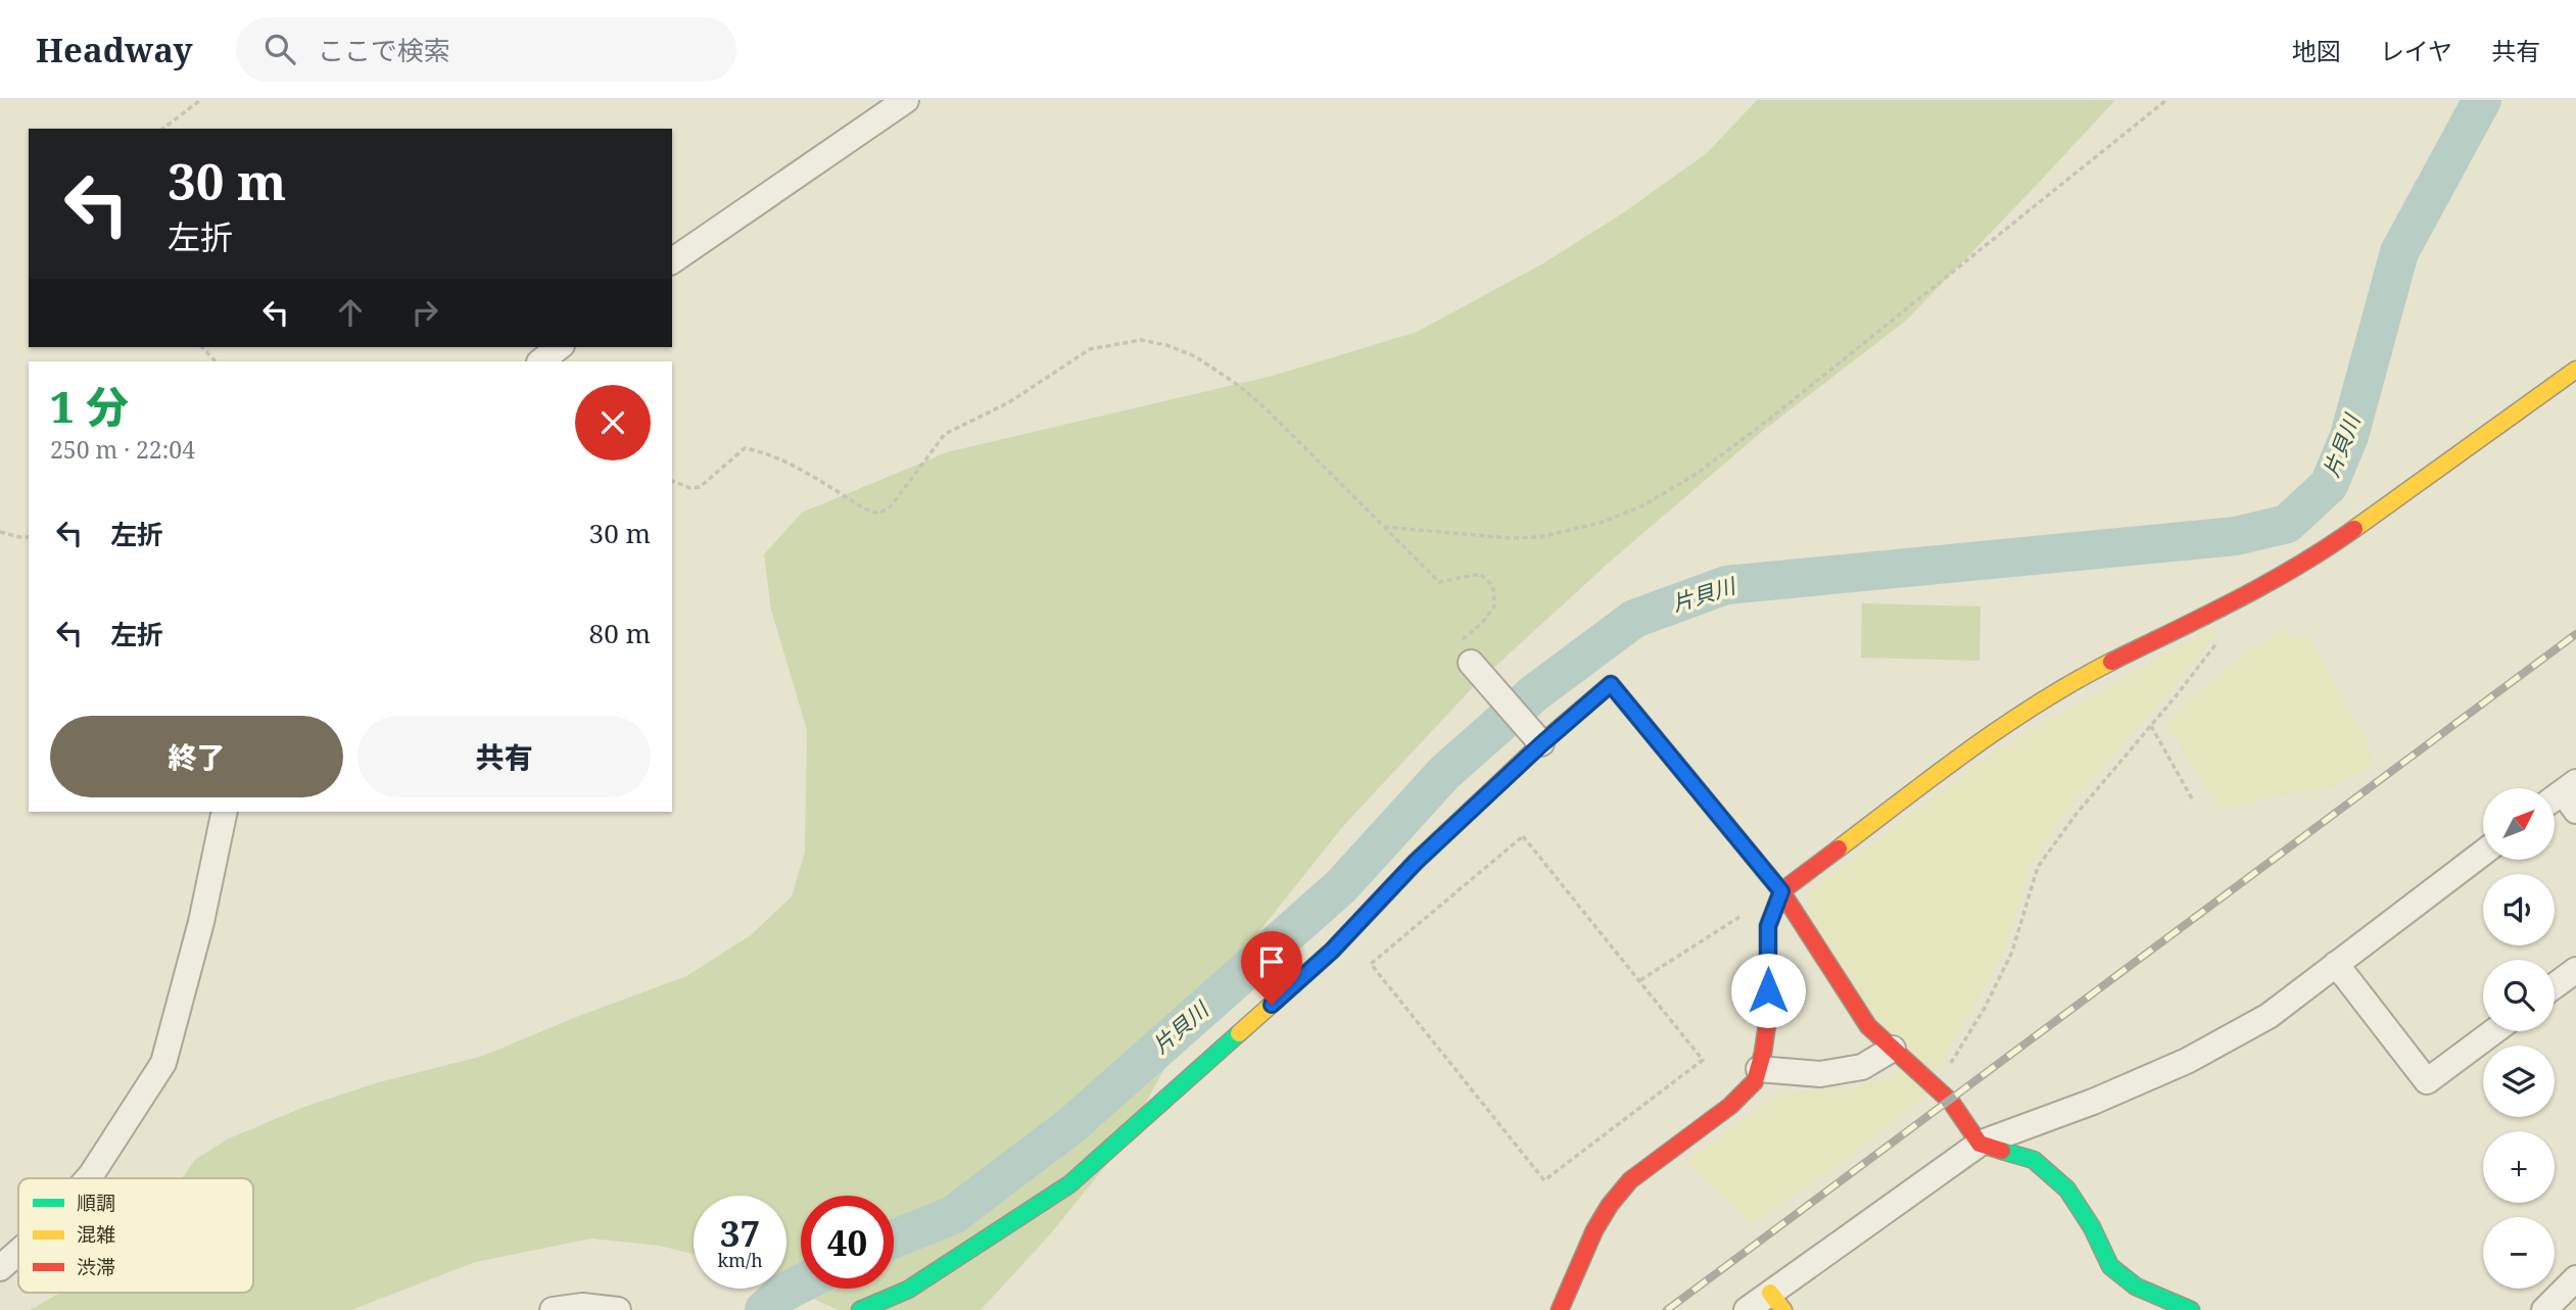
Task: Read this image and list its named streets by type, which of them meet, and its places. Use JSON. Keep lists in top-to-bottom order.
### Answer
{
  "water": ["片貝川"],
  "legend": ["順調", "混雑", "渋滞"],
  "north": "top right",
  "page": {
    "header": "Headway",
    "search": "ここで検索",
    "nav": ["地図", "レイヤ", "共有"],
    "turn": ["30 m", "左折"],
    "heading": ["1 分", "250 m · 22:04"],
    "list": [
      {
        "name": "左折",
        "value": "30 m"
      },
      {
        "name": "左折",
        "value": "80 m"
      }
    ],
    "buttons": ["終了", "共有"],
    "map_buttons": ["+", "−"],
    "speed": "37 km/h",
    "limit": "40"
  }
}
